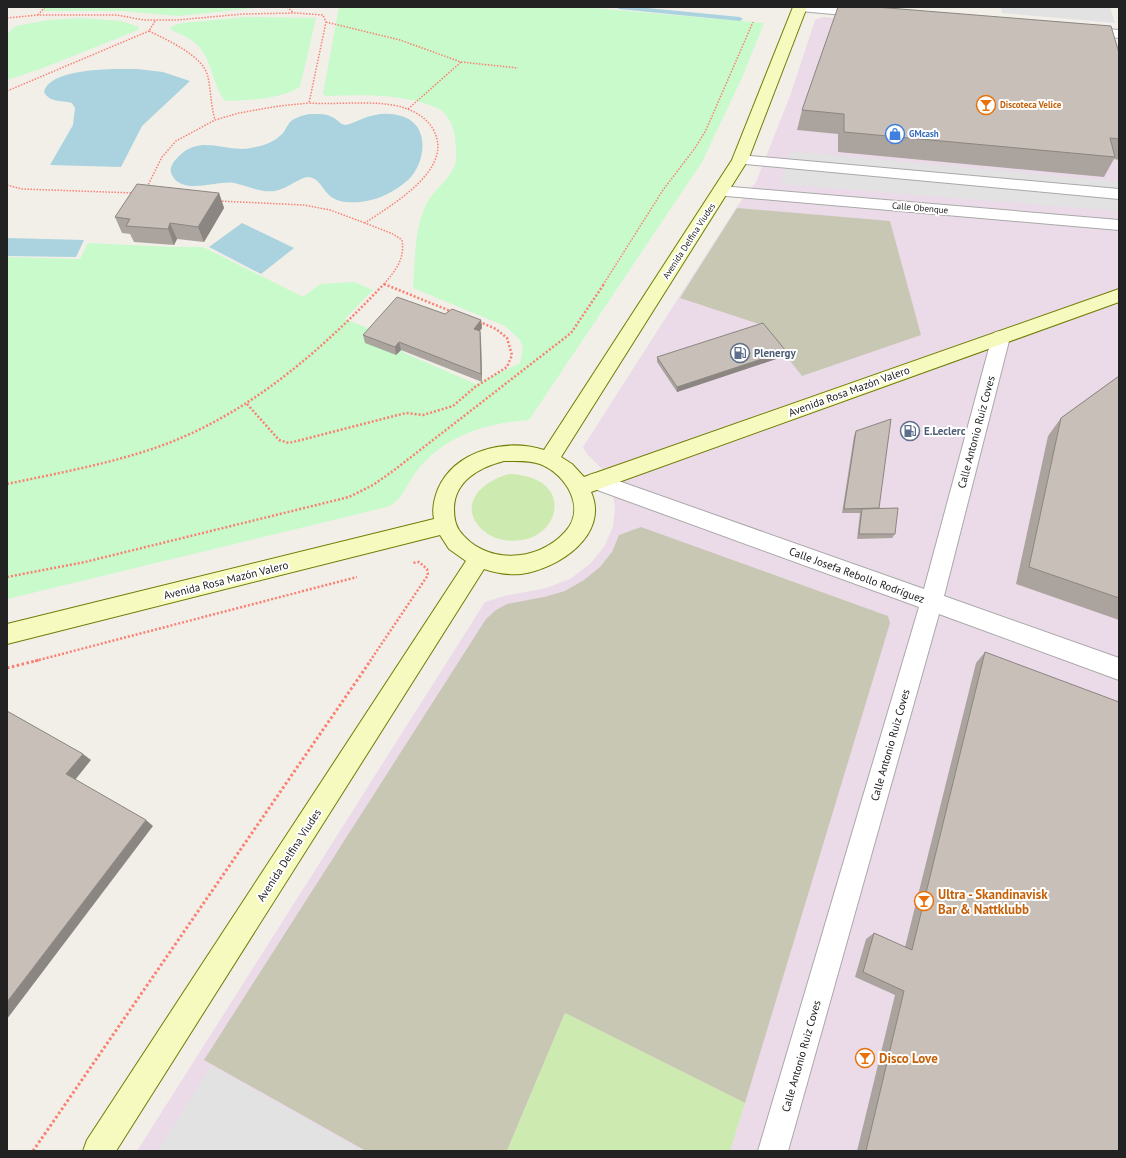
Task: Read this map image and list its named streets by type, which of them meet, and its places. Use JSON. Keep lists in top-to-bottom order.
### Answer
{
  "streets": {
    "main road": ["Avenida Delfina Viudes", "Avenida Rosa Mazón Valero"],
    "street": ["Calle Obenque", "Calle Antonio Ruiz Coves", "Calle Josefa Rebollo Rodríguez"]
  },
  "crossings": [
    ["Calle Obenque", "Avenida Delfina Viudes"],
    ["Avenida Delfina Viudes", "Avenida Rosa Mazón Valero"],
    ["Avenida Delfina Viudes", "Calle Josefa Rebollo Rodríguez"],
    ["Avenida Rosa Mazón Valero", "Calle Antonio Ruiz Coves"],
    ["Avenida Rosa Mazón Valero", "Calle Josefa Rebollo Rodríguez"],
    ["Calle Antonio Ruiz Coves", "Calle Josefa Rebollo Rodríguez"]
  ],
  "places": {
    "bar": ["Discoteca Velice", "Ultra - Skandinavisk Bar & Nattklubb", "Disco Love"],
    "shop": ["GMcash"],
    "fuel station": ["Plenergy", "E.Leclerc"]
  }
}
